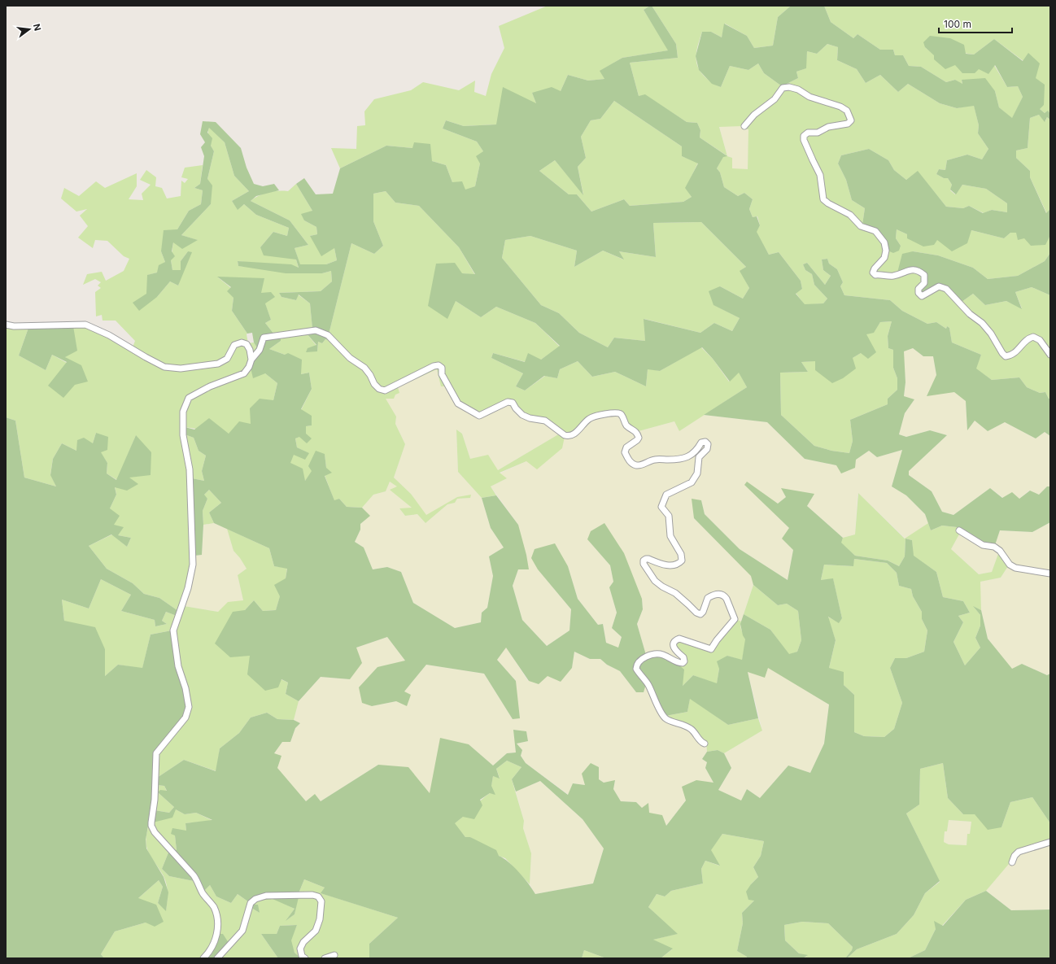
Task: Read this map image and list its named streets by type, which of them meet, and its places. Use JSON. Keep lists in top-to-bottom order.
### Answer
{
  "scale_bar": "100 m",
  "north": "right"
}
